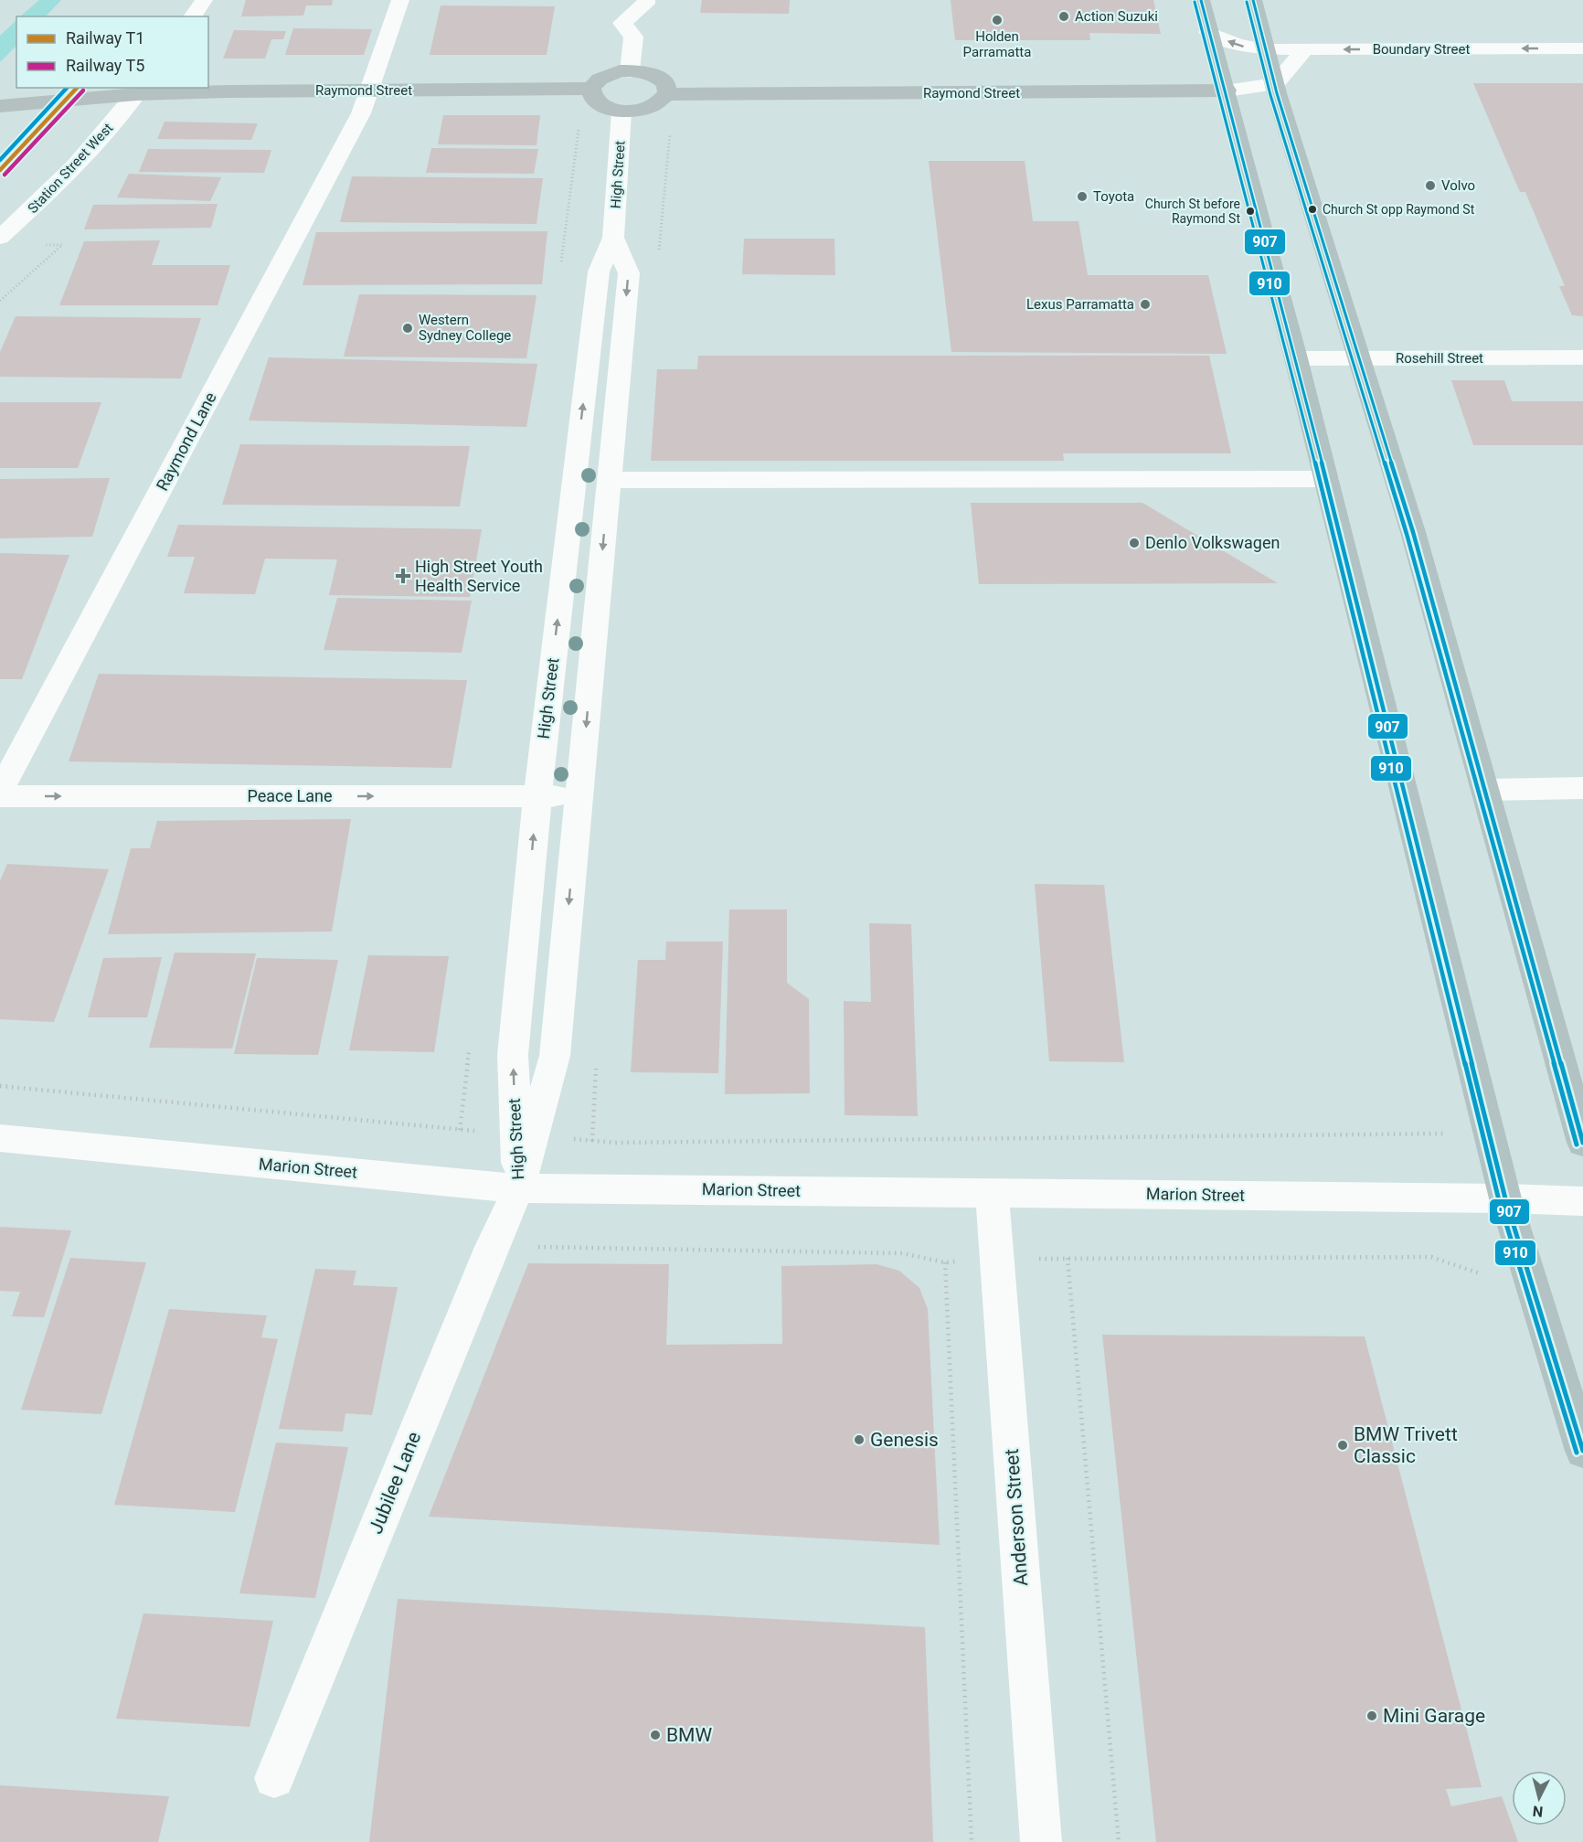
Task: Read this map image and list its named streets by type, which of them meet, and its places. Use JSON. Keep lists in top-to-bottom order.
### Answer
{
  "streets": {
    "main road": ["Raymond Street"],
    "street": [
      "Boundary Street",
      "Station Street West",
      "High Street",
      "Rosehill Street",
      "Raymond Lane",
      "Peace Lane",
      "Marion Street",
      "Jubilee Lane",
      "Anderson Street"
    ]
  },
  "crossings": [
    ["Raymond Street", "Station Street West"],
    ["Raymond Street", "Raymond Lane"],
    ["High Street", "Peace Lane"],
    ["High Street", "Marion Street"],
    ["High Street", "Jubilee Lane"],
    ["Marion Street", "Jubilee Lane"],
    ["Marion Street", "Anderson Street"]
  ],
  "one_way": ["Boundary Street", "Peace Lane"],
  "places": {
    "other": [
      "Action Suzuki",
      "Holden Parramatta",
      "Volvo",
      "Toyota",
      "Church St opp Raymond St",
      "Church St before Raymond St",
      "Lexus Parramatta",
      "Western Sydney College",
      "Denlo Volkswagen",
      "Genesis",
      "BMW Trivett Classic",
      "Mini Garage",
      "BMW"
    ],
    "health": ["High Street Youth Health Service"]
  },
  "lines": [
    "transit line 907",
    "transit line 910",
    "rail line T1",
    "rail line T5"
  ],
  "legend": ["Railway T1", "Railway T5"],
  "north": "bottom"
}
